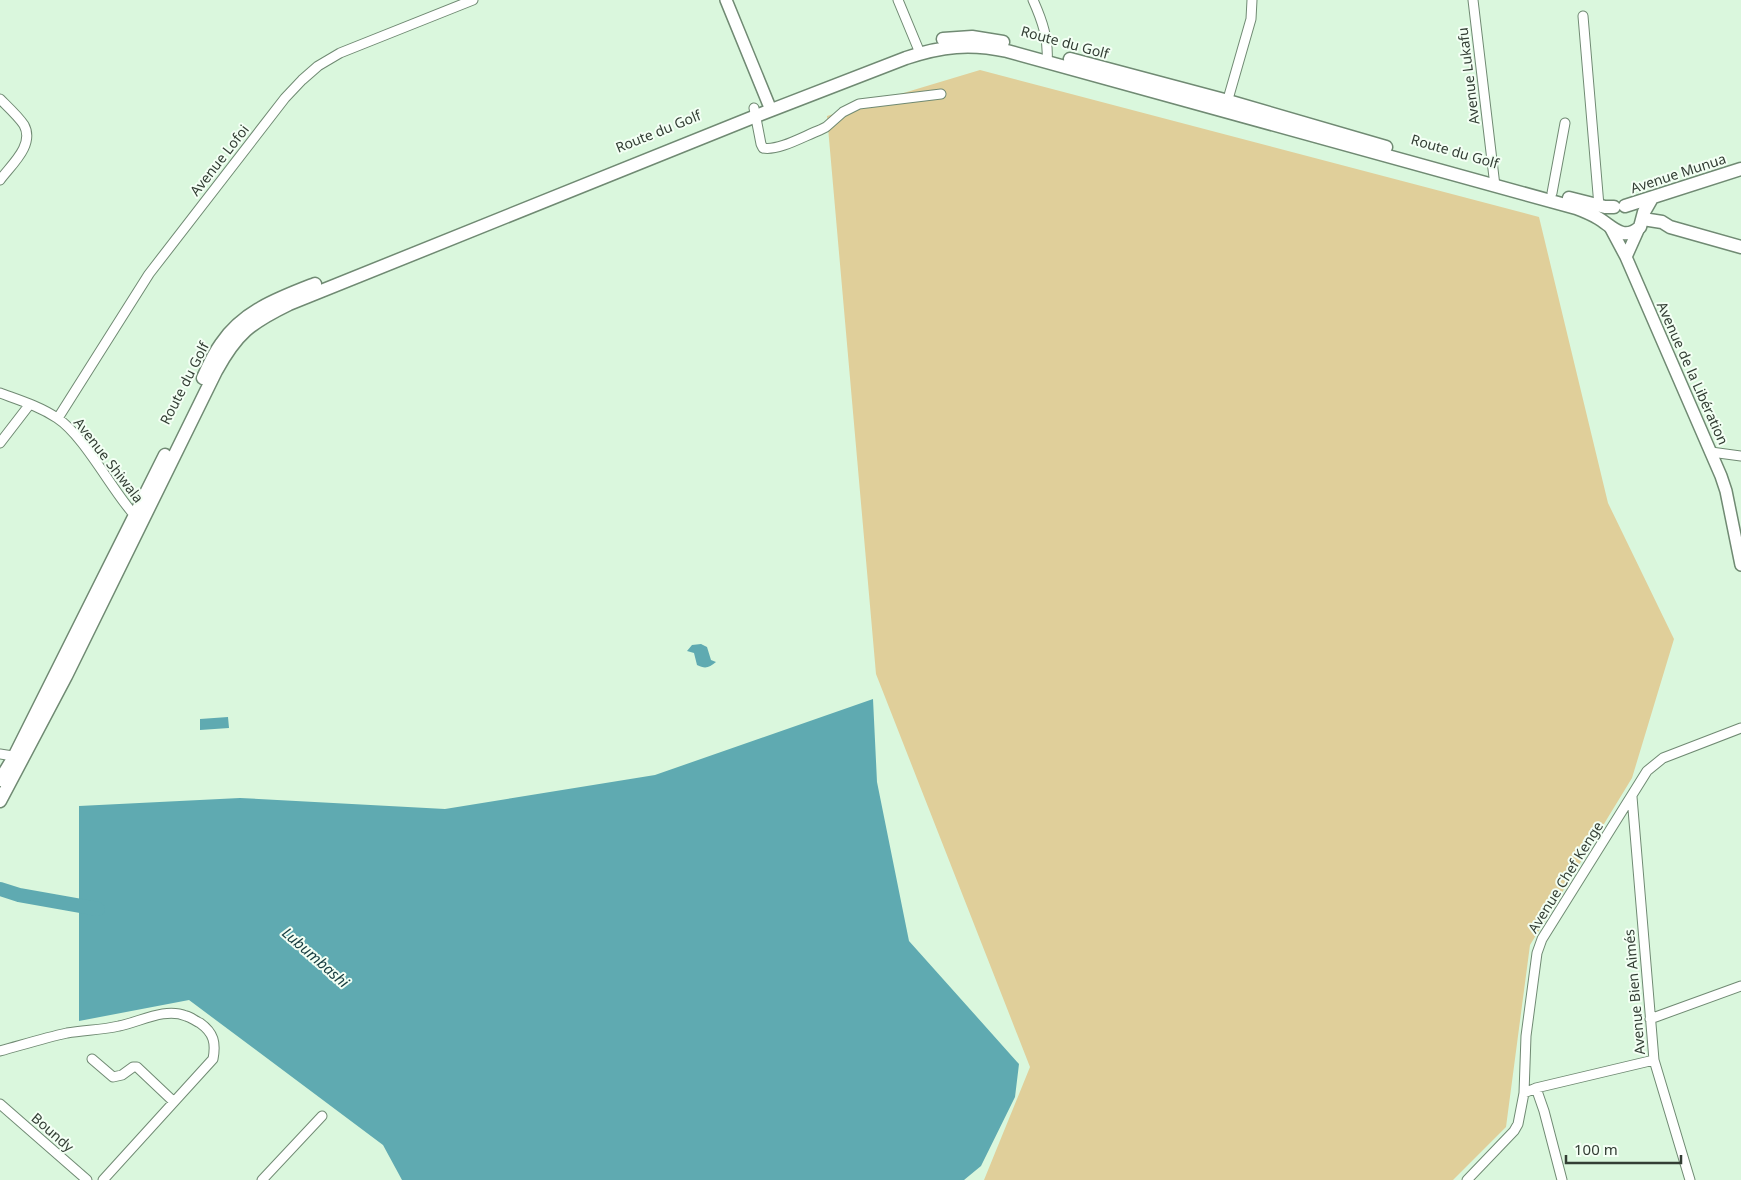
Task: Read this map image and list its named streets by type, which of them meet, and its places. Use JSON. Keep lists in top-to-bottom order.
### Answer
{
  "streets": {
    "main road": ["Route du Golf", "Avenue Munua"],
    "street": [
      "Avenue Lukafu",
      "Avenue Lofoi",
      "Avenue de la Libération",
      "Avenue Shiwala",
      "Avenue Chef Kenge",
      "Avenue Bien Aimés",
      "Boundy"
    ]
  },
  "crossings": [
    ["Route du Golf", "Avenue Lukafu"],
    ["Route du Golf", "Avenue Munua"],
    ["Route du Golf", "Avenue de la Libération"],
    ["Route du Golf", "Avenue Shiwala"],
    ["Avenue Lofoi", "Avenue Shiwala"],
    ["Avenue Munua", "Avenue de la Libération"],
    ["Avenue Chef Kenge", "Avenue Bien Aimés"]
  ],
  "water": ["Lubumbashi"],
  "scale_bar": "100 m"
}
